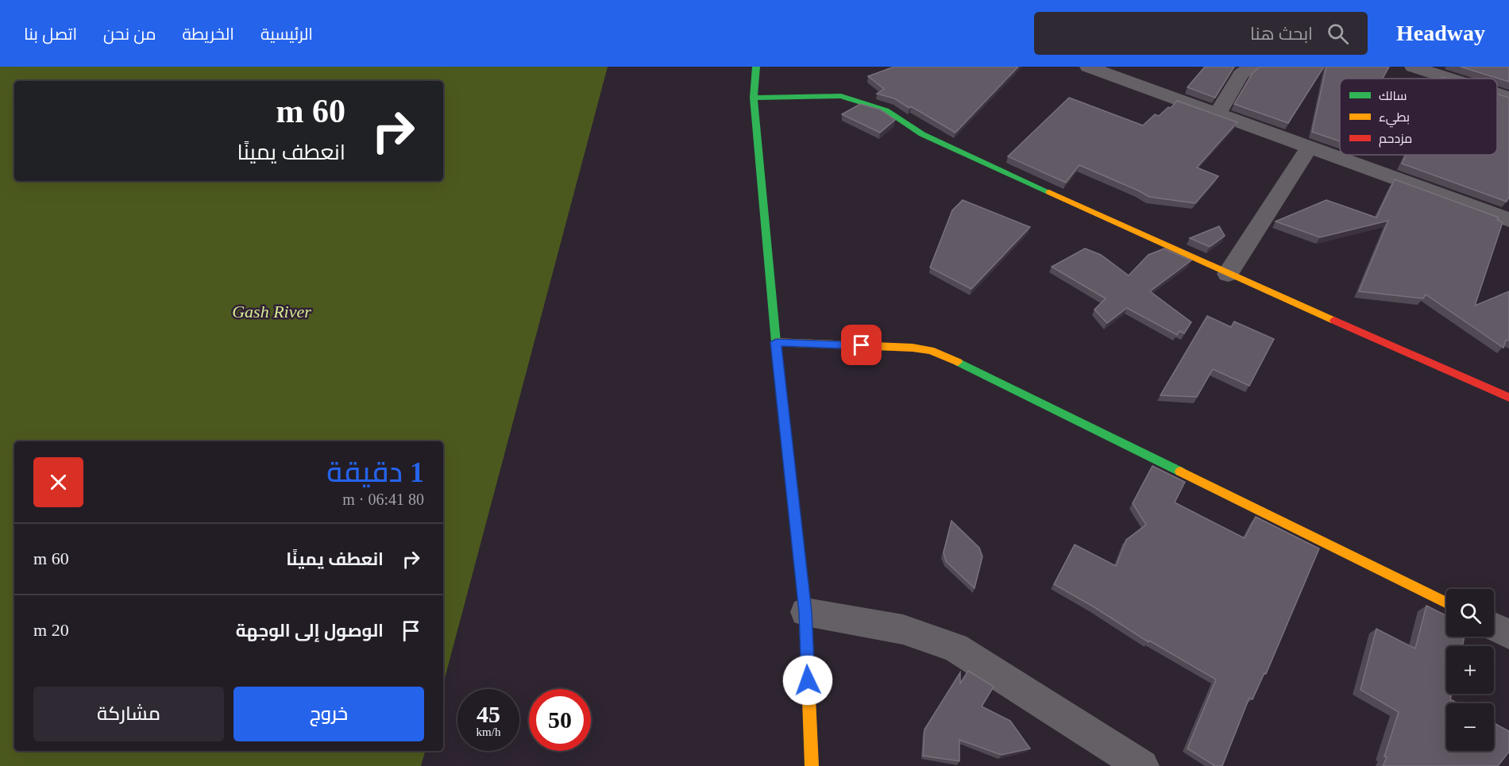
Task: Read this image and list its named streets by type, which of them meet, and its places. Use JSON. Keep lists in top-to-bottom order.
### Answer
{
  "water": ["Gash River"],
  "legend": ["سالك", "بطيء", "مزدحم"],
  "page": {
    "header": "Headway",
    "search": "ابحث هنا",
    "nav": [
      "الرئيسية",
      "الخريطة",
      "من نحن",
      "اتصل بنا"
    ],
    "turn": ["60 m", "انعطف يمينًا"],
    "heading": ["1 دقيقة", "80 m · 06:41"],
    "list": [
      {
        "name": "انعطف يمينًا",
        "value": "60 m"
      },
      {
        "name": "الوصول إلى الوجهة",
        "value": "20 m"
      }
    ],
    "map_buttons": ["+", "−"],
    "buttons": ["خروج", "مشاركة"],
    "speed": "45 km/h",
    "limit": "50"
  }
}
